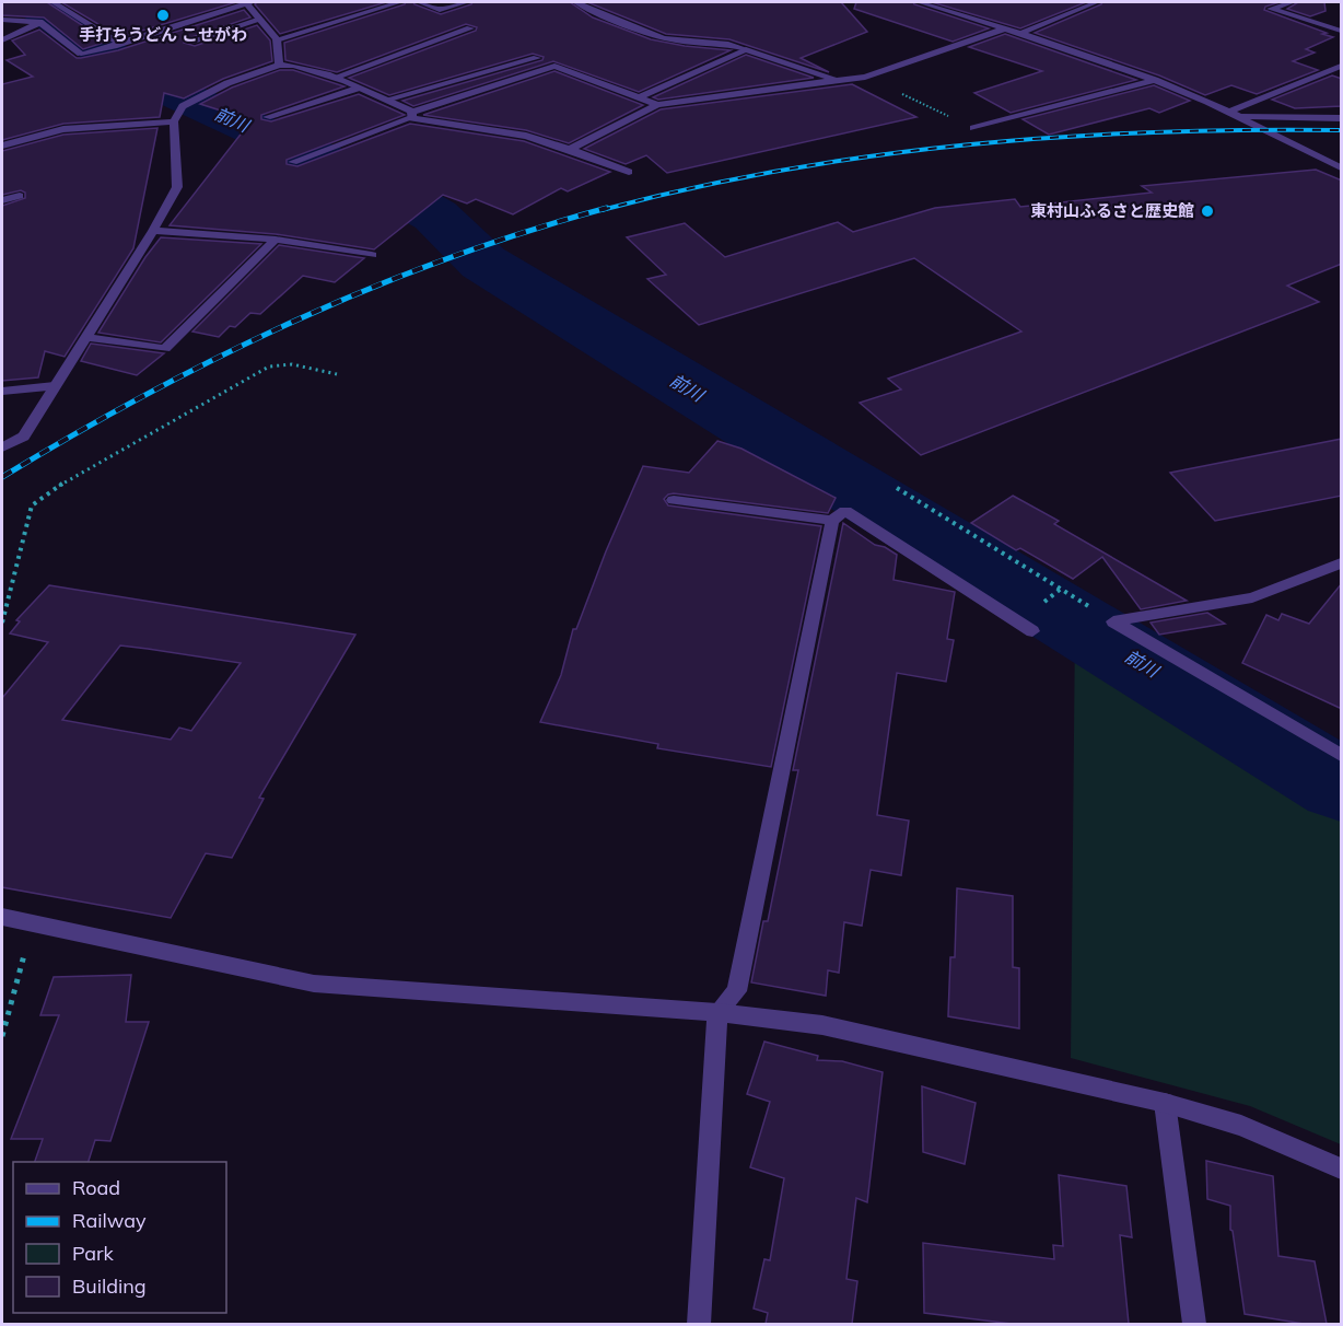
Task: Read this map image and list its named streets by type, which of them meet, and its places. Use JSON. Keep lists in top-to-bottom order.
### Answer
{
  "water": ["前川"],
  "places": ["手打ちうどん こせがわ", "東村山ふるさと歴史館"],
  "legend": [
    "Road",
    "Railway",
    "Park",
    "Building"
  ]
}
